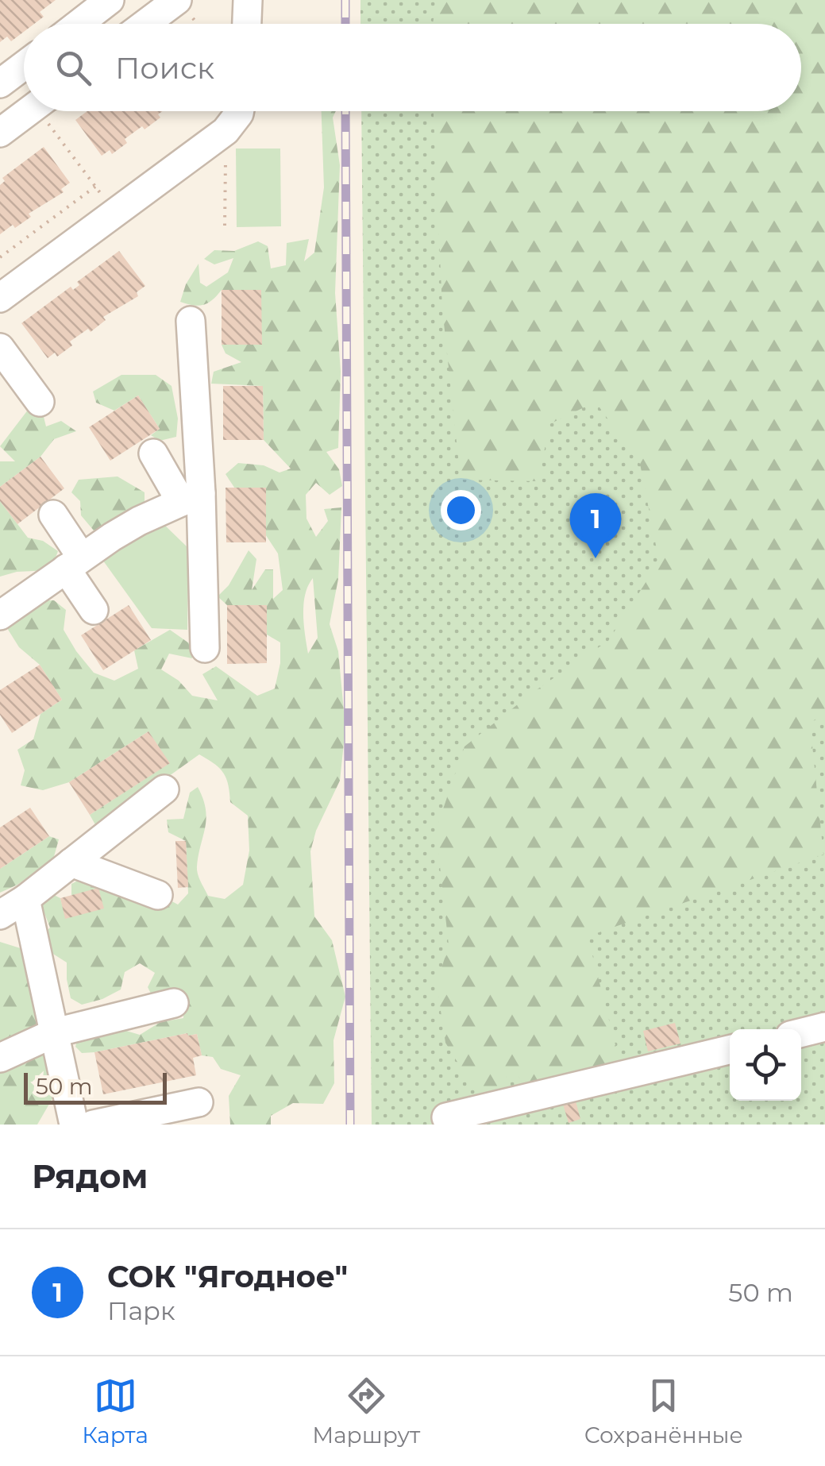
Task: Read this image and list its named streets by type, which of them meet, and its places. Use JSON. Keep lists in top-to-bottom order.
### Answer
{
  "scale_bar": "50 m",
  "page": {
    "search": "Поиск",
    "pins": "1",
    "scale": "50 m",
    "heading": "Рядом",
    "list": [
      {
        "mark": "1",
        "name": "СОК \"Ягодное\"",
        "note": "Парк",
        "value": "50 m"
      }
    ],
    "nav": ["Карта", "Маршрут", "Сохранённые"]
  }
}
